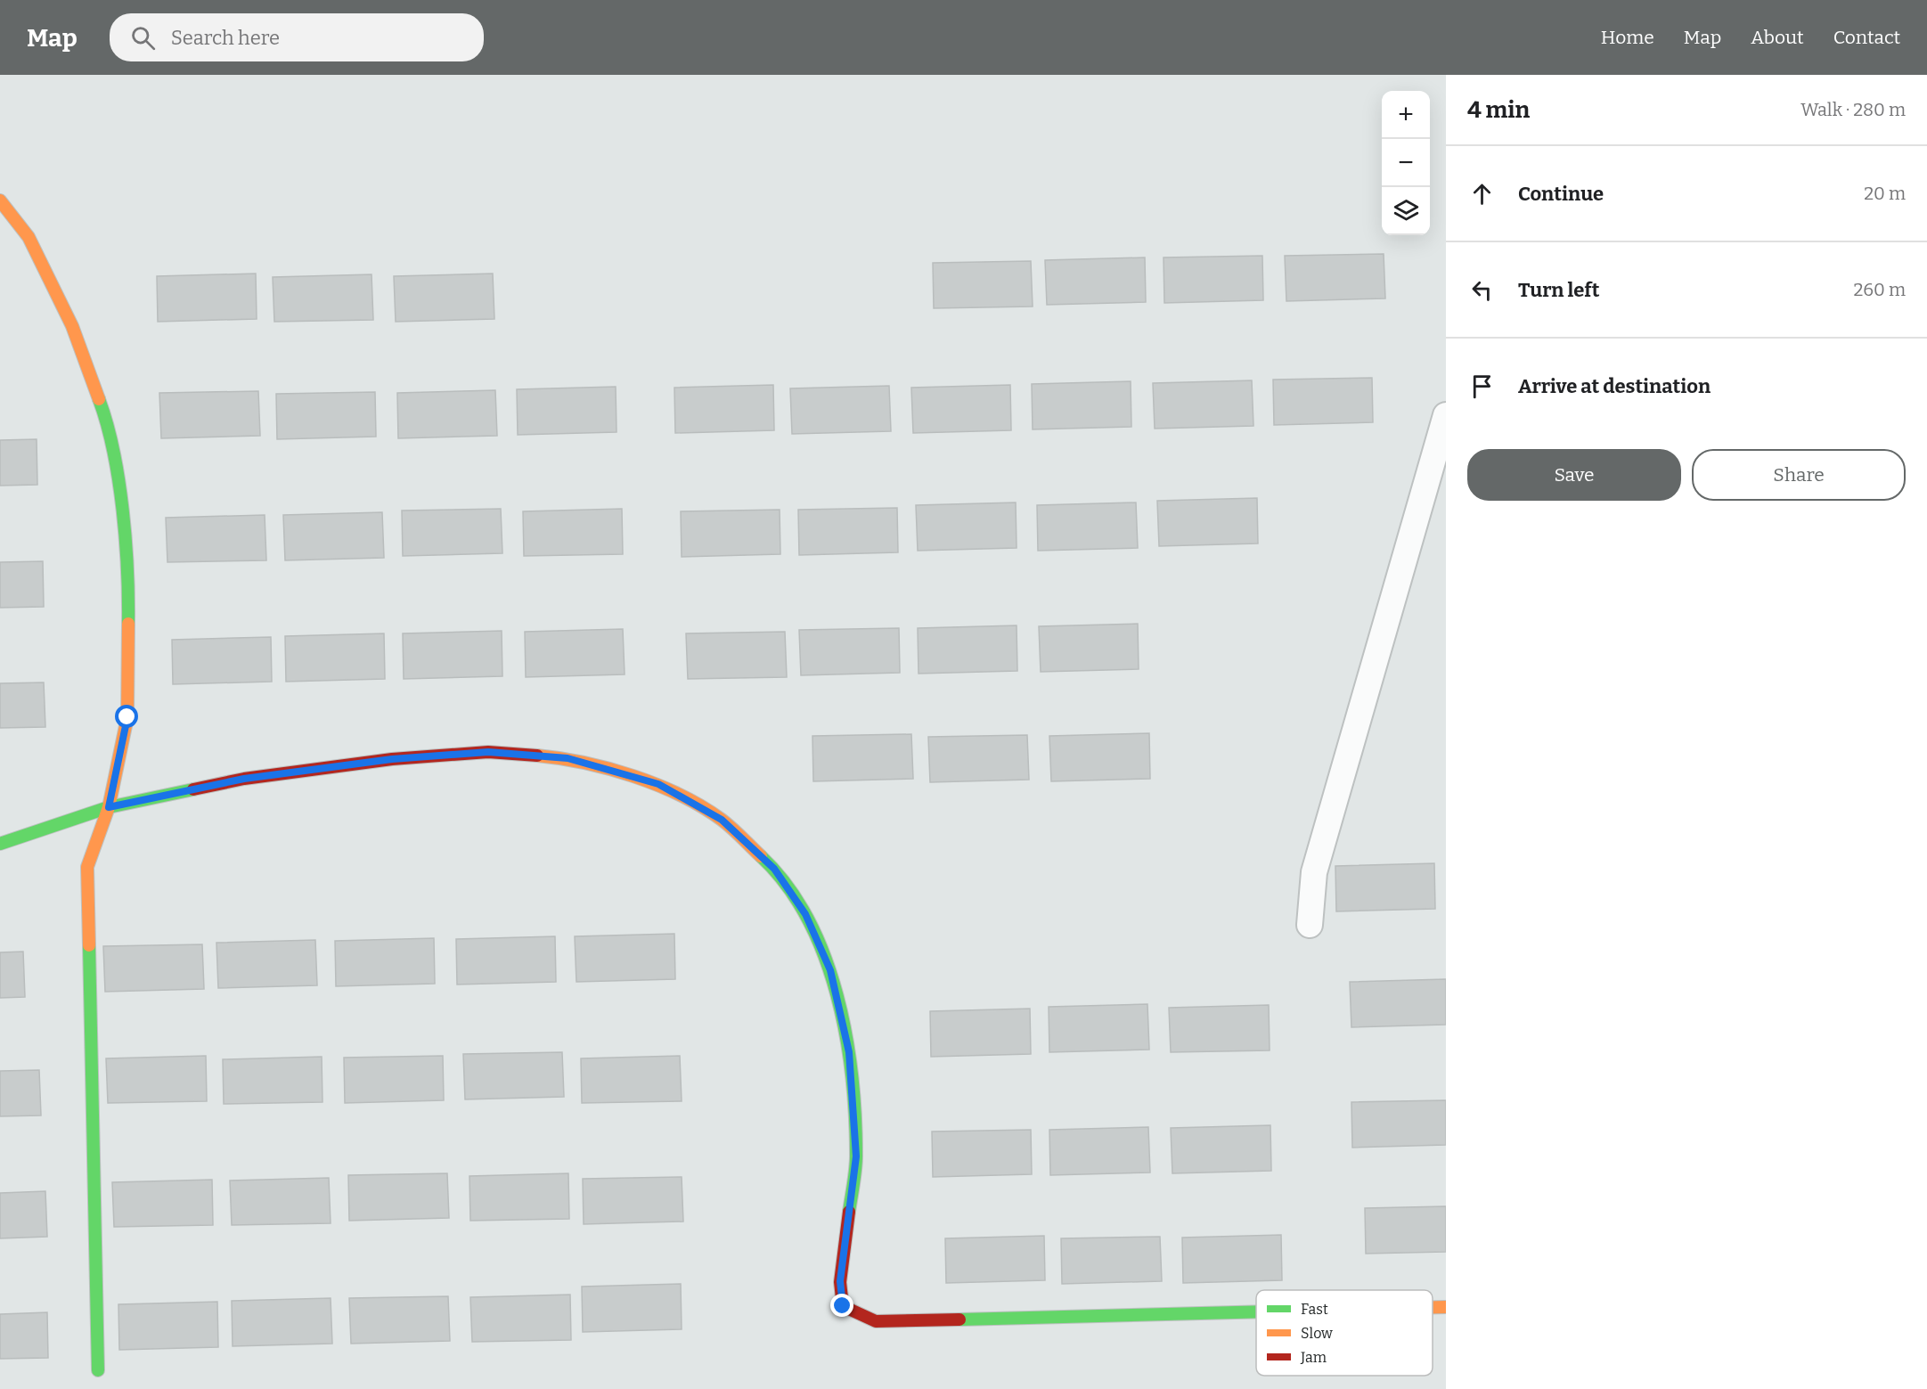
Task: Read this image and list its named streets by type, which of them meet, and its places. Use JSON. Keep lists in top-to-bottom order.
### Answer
{
  "legend": ["Fast", "Slow", "Jam"],
  "page": {
    "header": "Map",
    "search": "Search here",
    "nav": [
      "Home",
      "Map",
      "About",
      "Contact"
    ],
    "heading": ["4 min", "Walk · 280 m"],
    "map_buttons": ["+", "−"],
    "list": [
      ["Continue", "20 m"],
      ["Turn left", "260 m"],
      "Arrive at destination"
    ],
    "buttons": ["Save", "Share"]
  }
}
